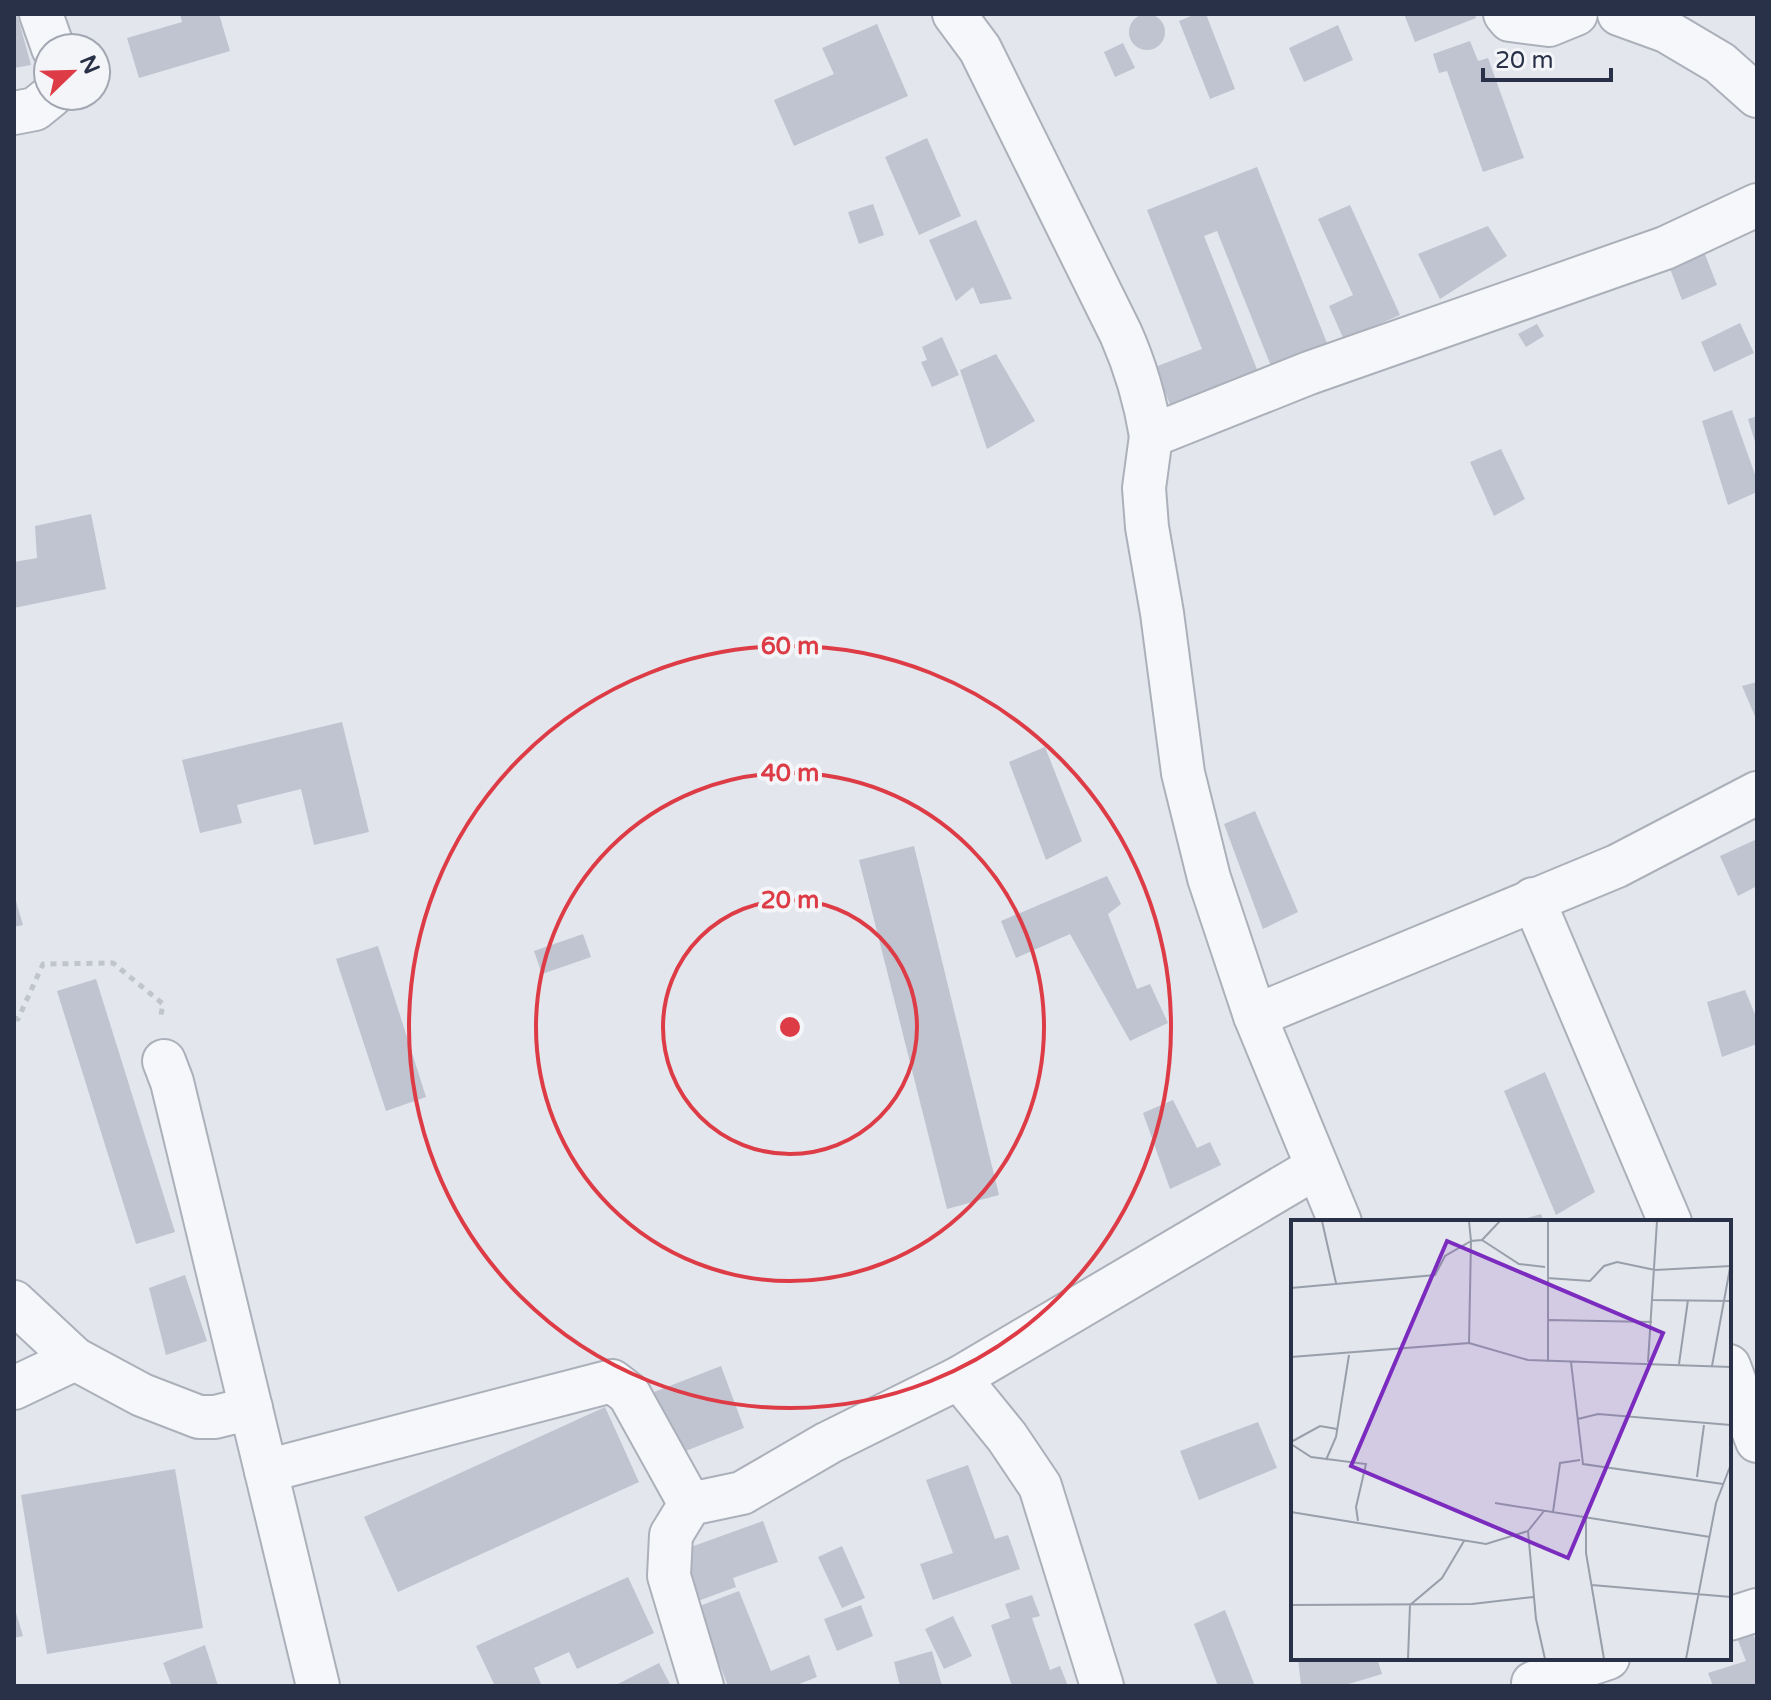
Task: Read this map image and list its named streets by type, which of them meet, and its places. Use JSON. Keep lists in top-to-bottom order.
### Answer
{
  "scale_bar": "20 m",
  "north": "top right",
  "rings": ["60 m", "40 m", "20 m"]
}
